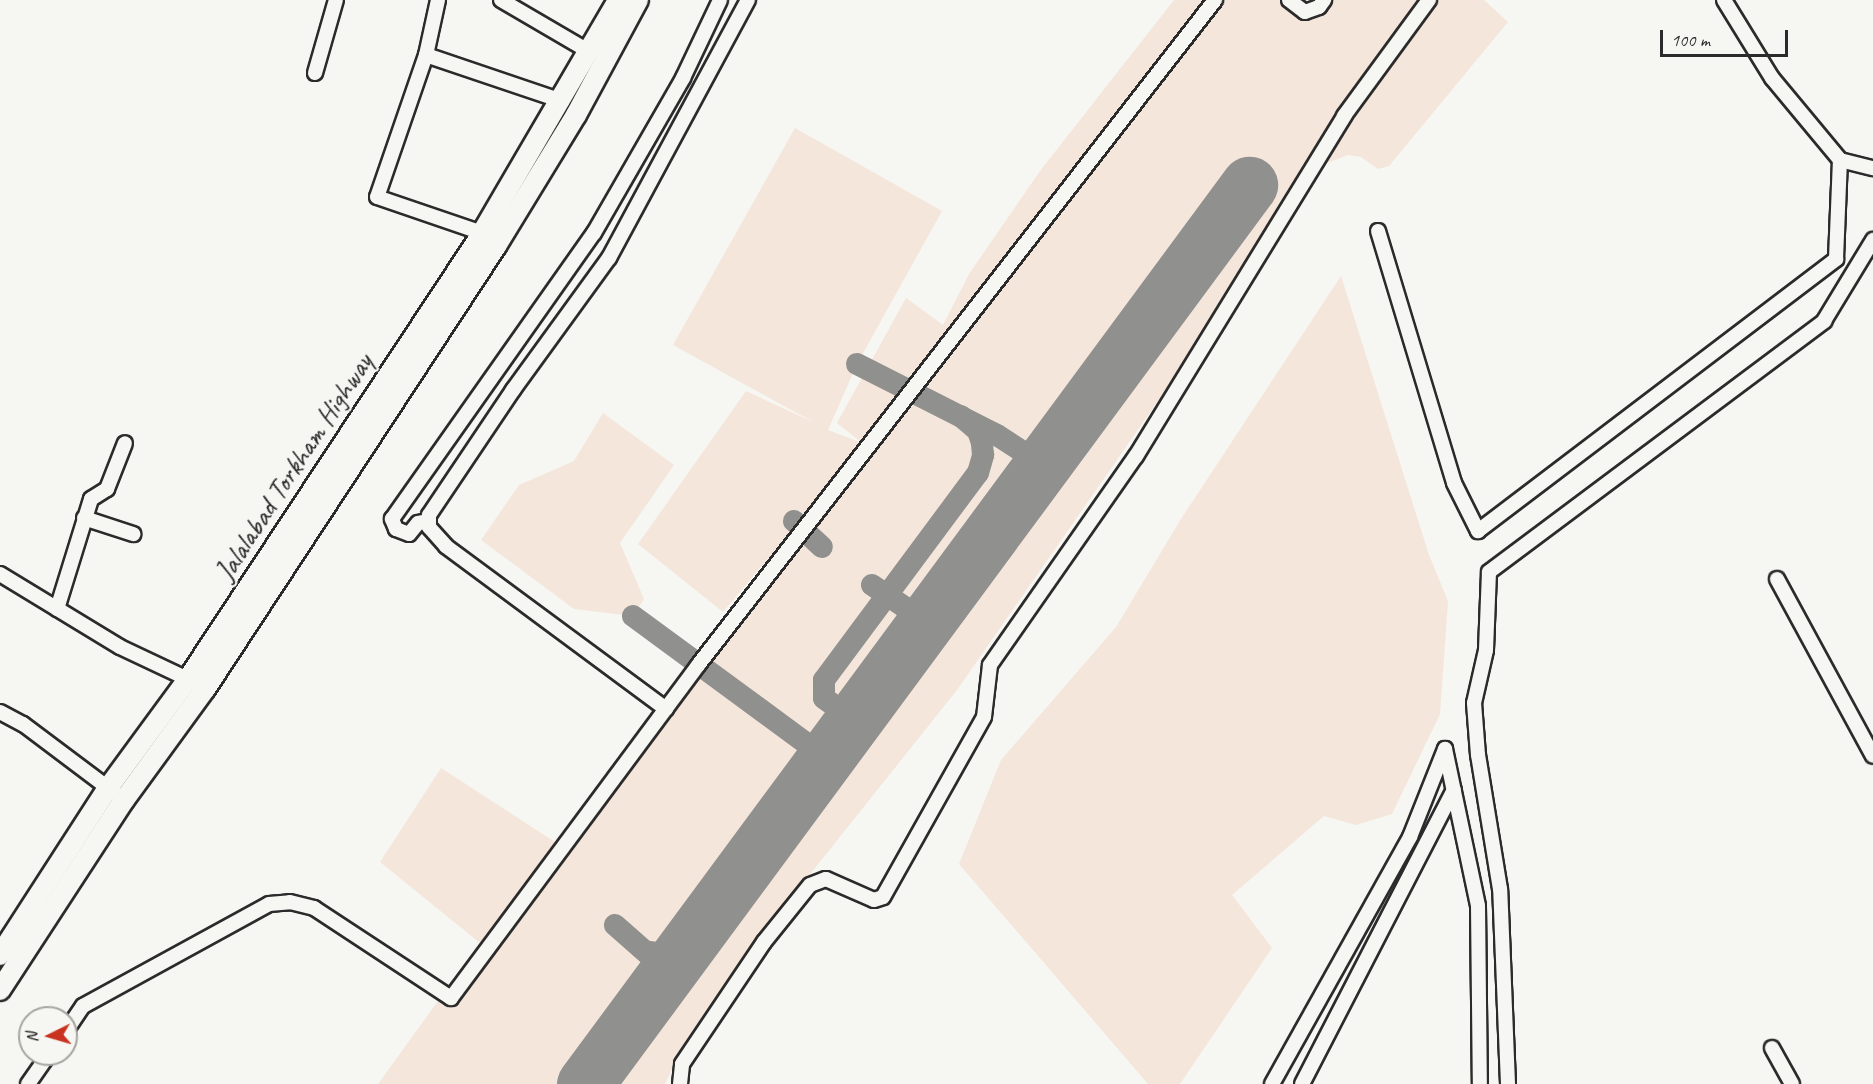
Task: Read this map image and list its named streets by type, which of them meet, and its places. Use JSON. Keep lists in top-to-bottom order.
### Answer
{
  "streets": {
    "highway": ["Jalalabad Torkham Highway"]
  },
  "scale_bar": "100 m",
  "north": "left"
}
